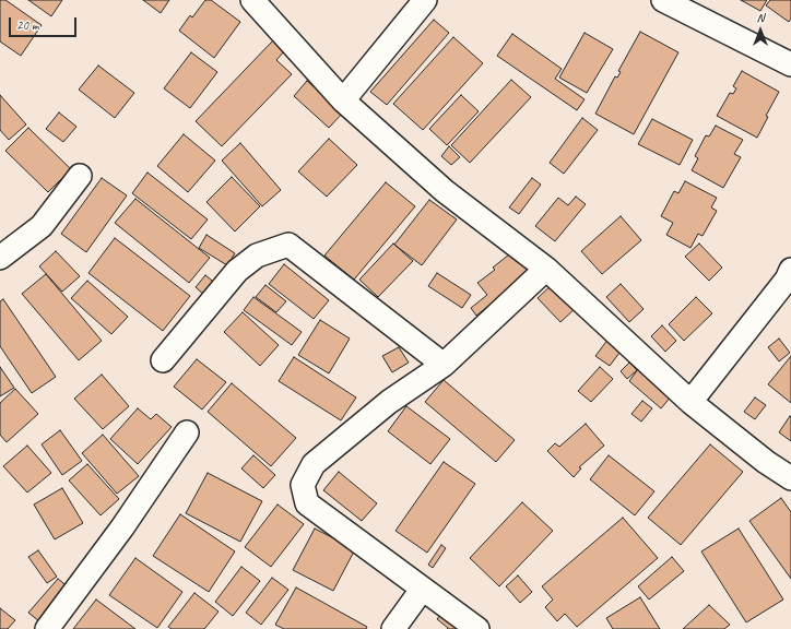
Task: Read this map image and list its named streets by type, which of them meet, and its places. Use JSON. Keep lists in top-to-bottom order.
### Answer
{
  "scale_bar": "20 m",
  "north": "top"
}
